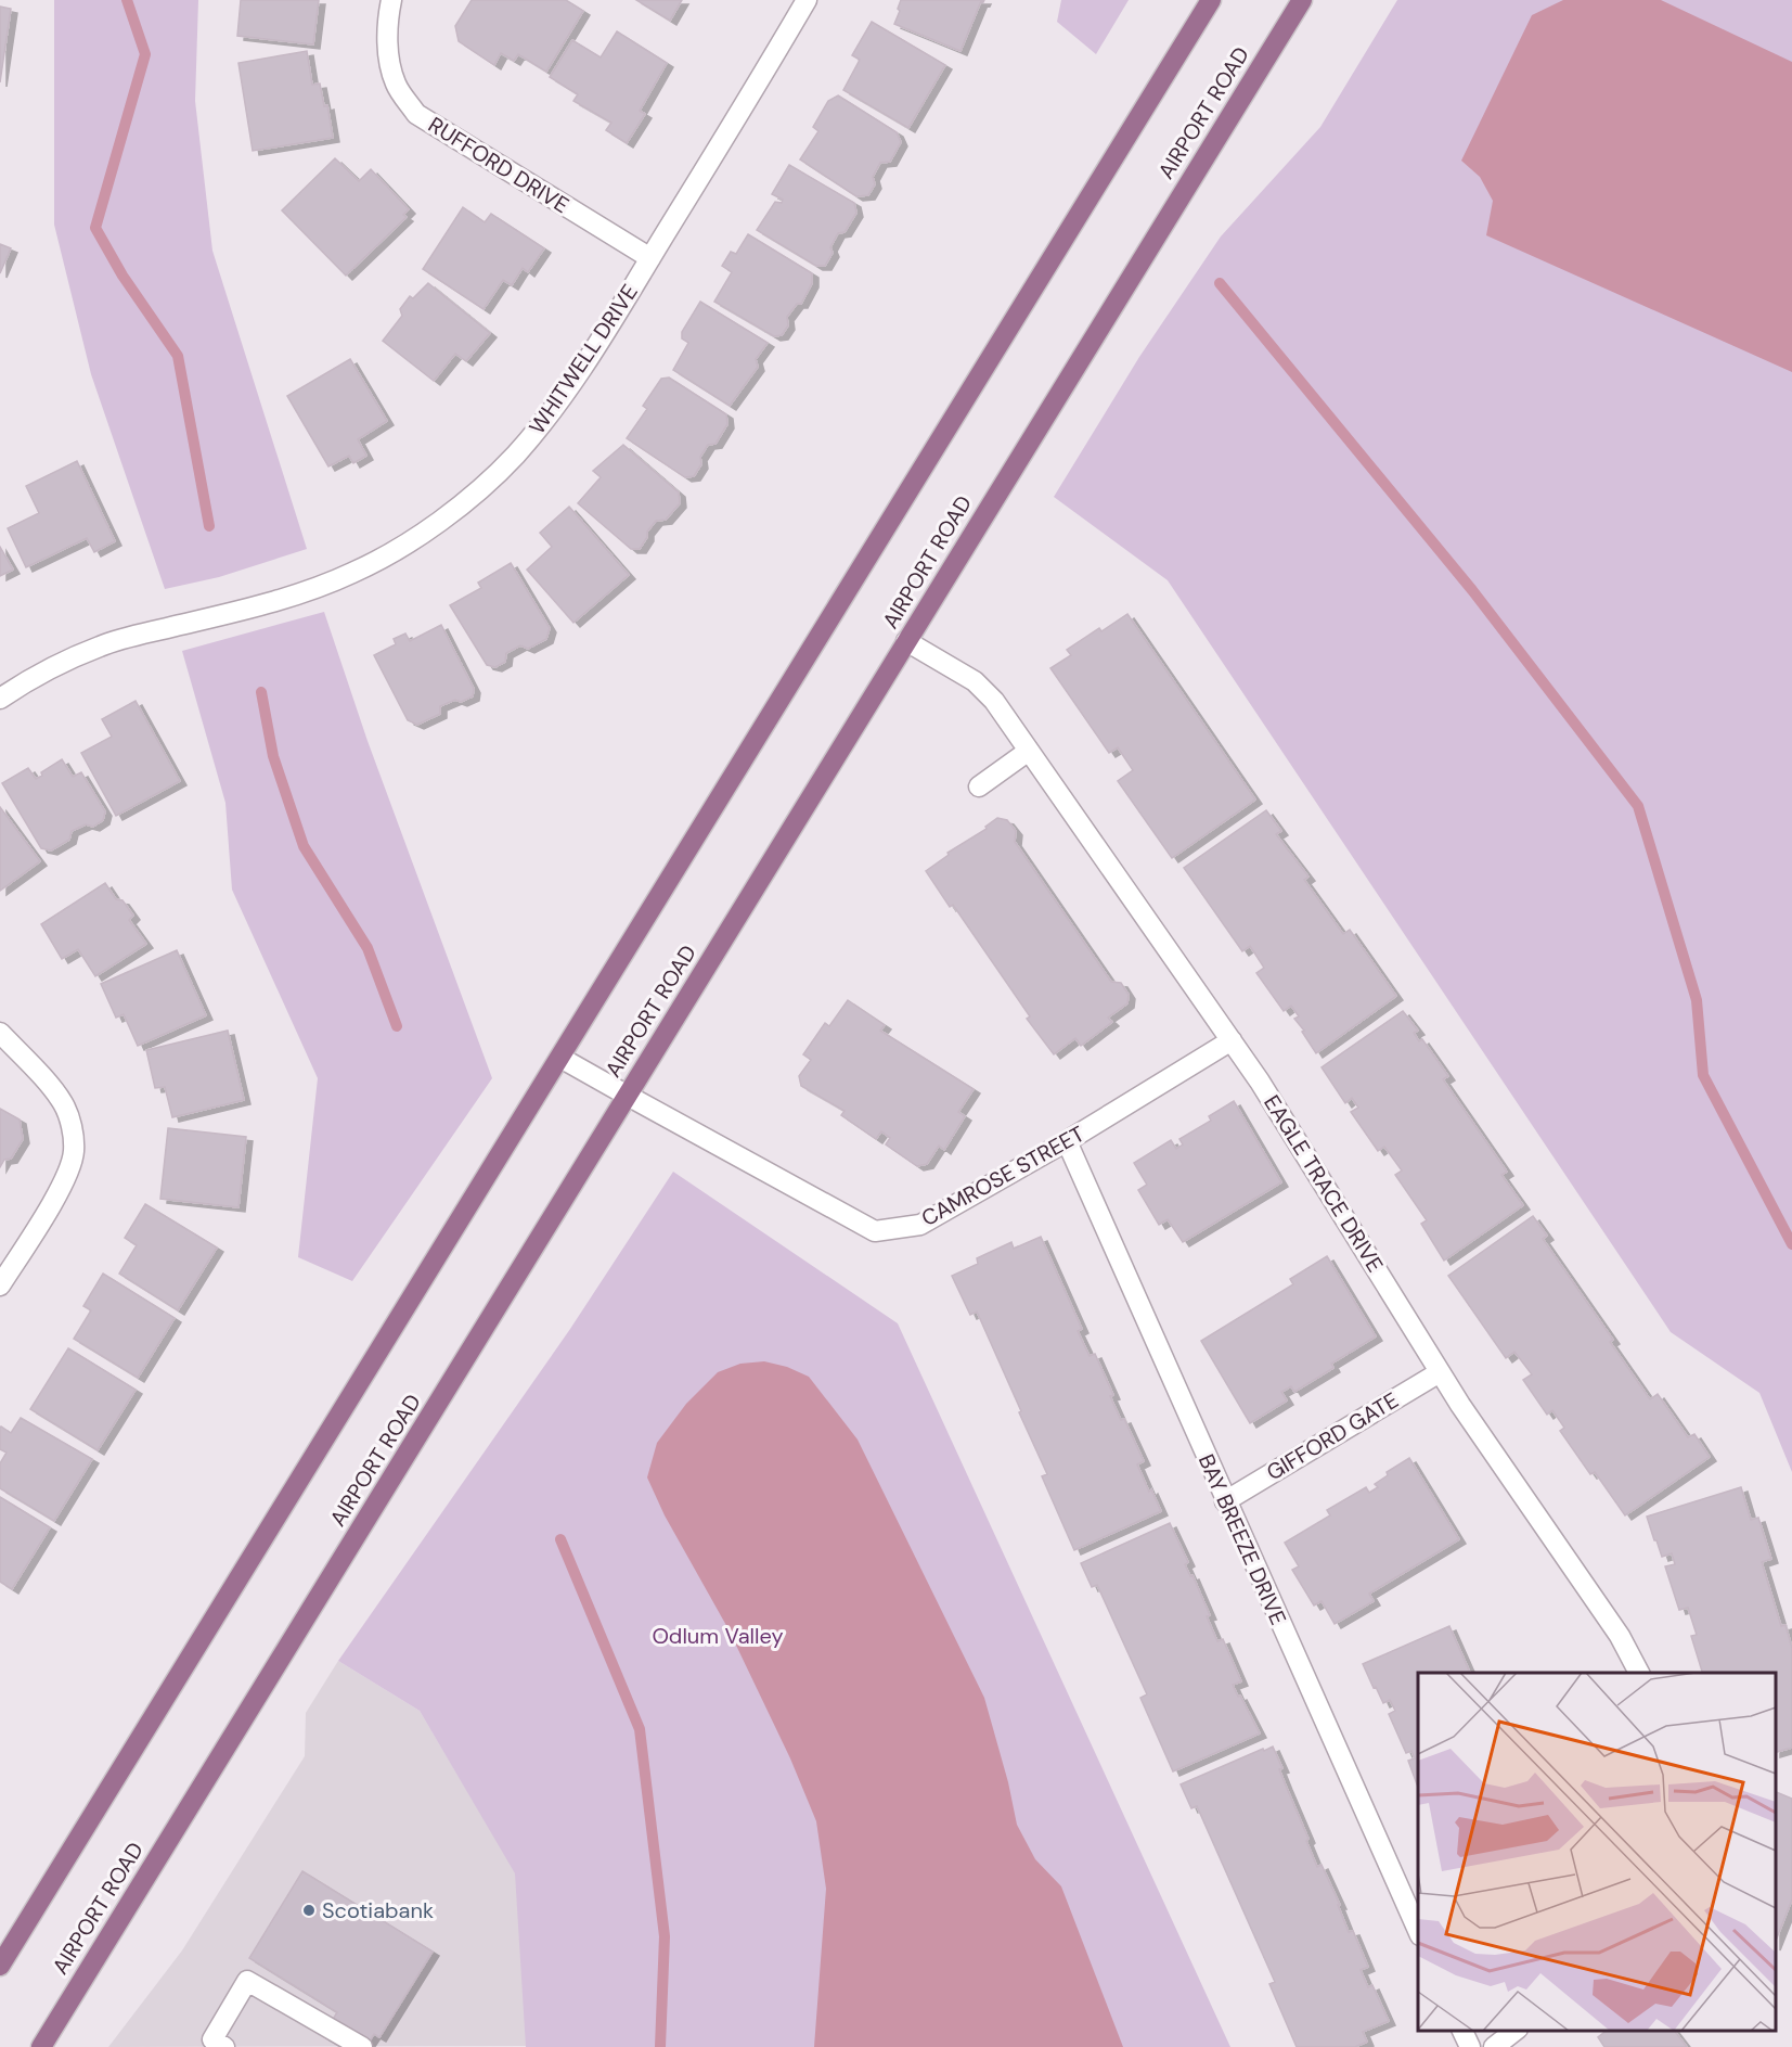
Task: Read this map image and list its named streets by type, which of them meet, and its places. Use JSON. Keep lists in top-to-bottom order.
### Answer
{
  "streets": {
    "main road": ["AIRPORT ROAD"],
    "street": [
      "RUFFORD DRIVE",
      "WHITWELL DRIVE",
      "CAMROSE STREET",
      "EAGLE TRACE DRIVE",
      "GIFFORD GATE",
      "BAY BREEZE DRIVE"
    ]
  },
  "crossings": [
    ["AIRPORT ROAD", "CAMROSE STREET"],
    ["AIRPORT ROAD", "EAGLE TRACE DRIVE"],
    ["RUFFORD DRIVE", "WHITWELL DRIVE"],
    ["CAMROSE STREET", "EAGLE TRACE DRIVE"],
    ["CAMROSE STREET", "BAY BREEZE DRIVE"],
    ["EAGLE TRACE DRIVE", "GIFFORD GATE"],
    ["GIFFORD GATE", "BAY BREEZE DRIVE"]
  ],
  "parks": ["Odlum Valley"],
  "places": ["Scotiabank"]
}
